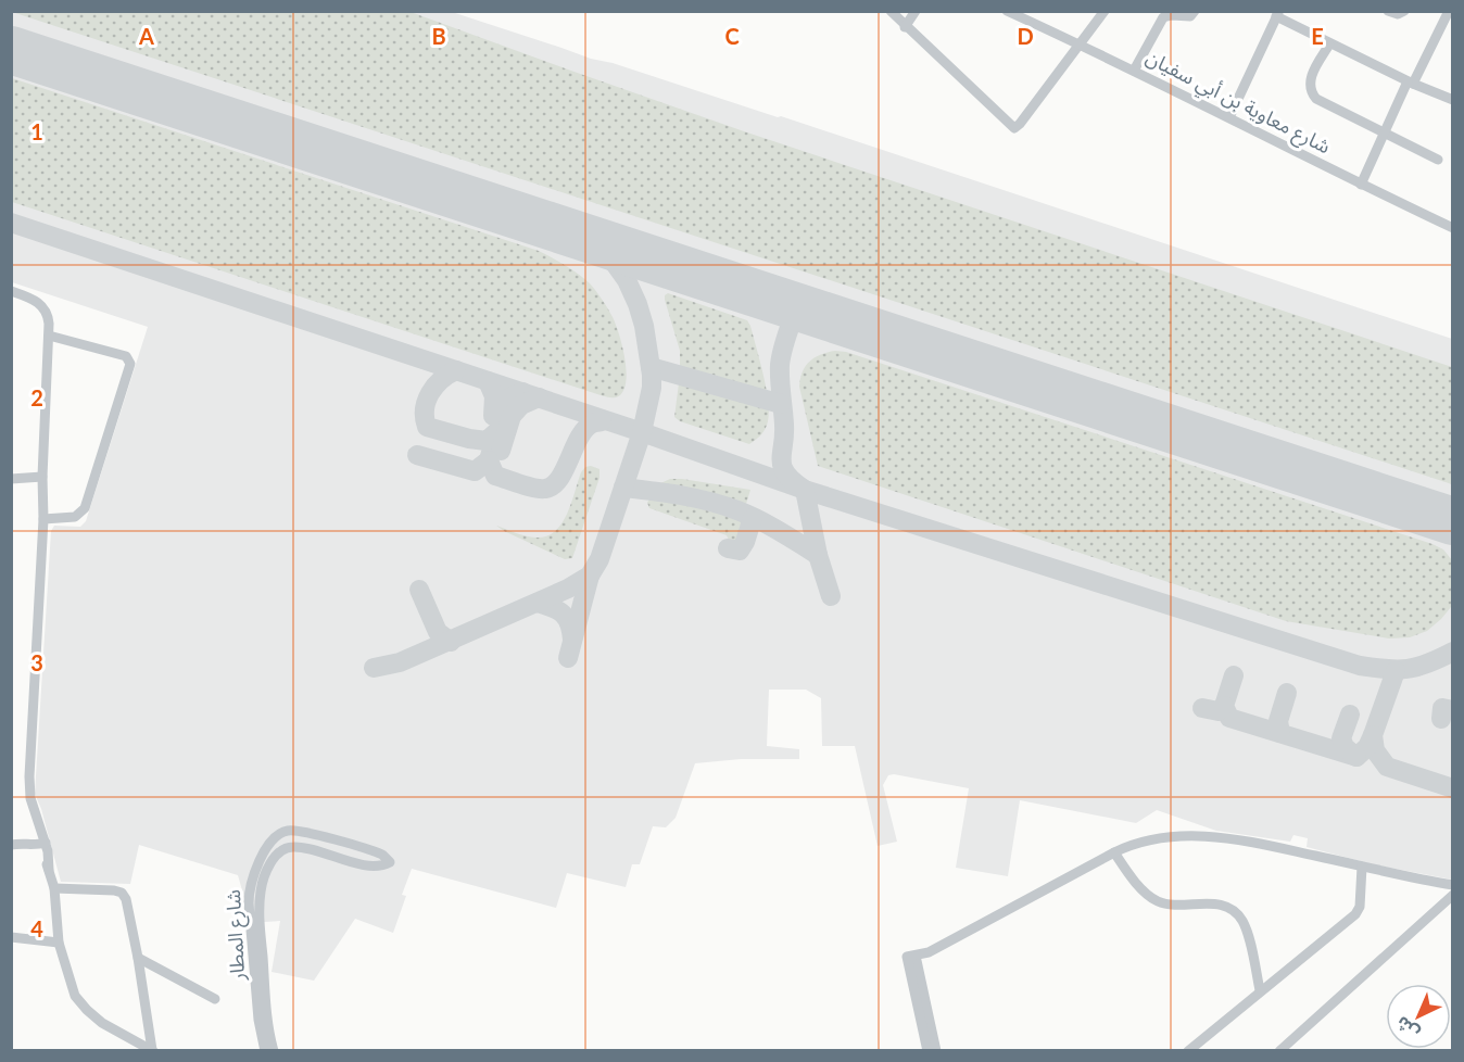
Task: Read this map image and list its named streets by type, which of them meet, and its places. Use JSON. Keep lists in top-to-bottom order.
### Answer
{
  "streets": {
    "street": ["شارع معاوية بن أبي سفيان", "شارع المطار"]
  },
  "north": "bottom left",
  "grid": {
    "columns": [
      "A",
      "B",
      "C",
      "D",
      "E"
    ],
    "rows": [
      "1",
      "2",
      "3",
      "4"
    ]
  }
}
